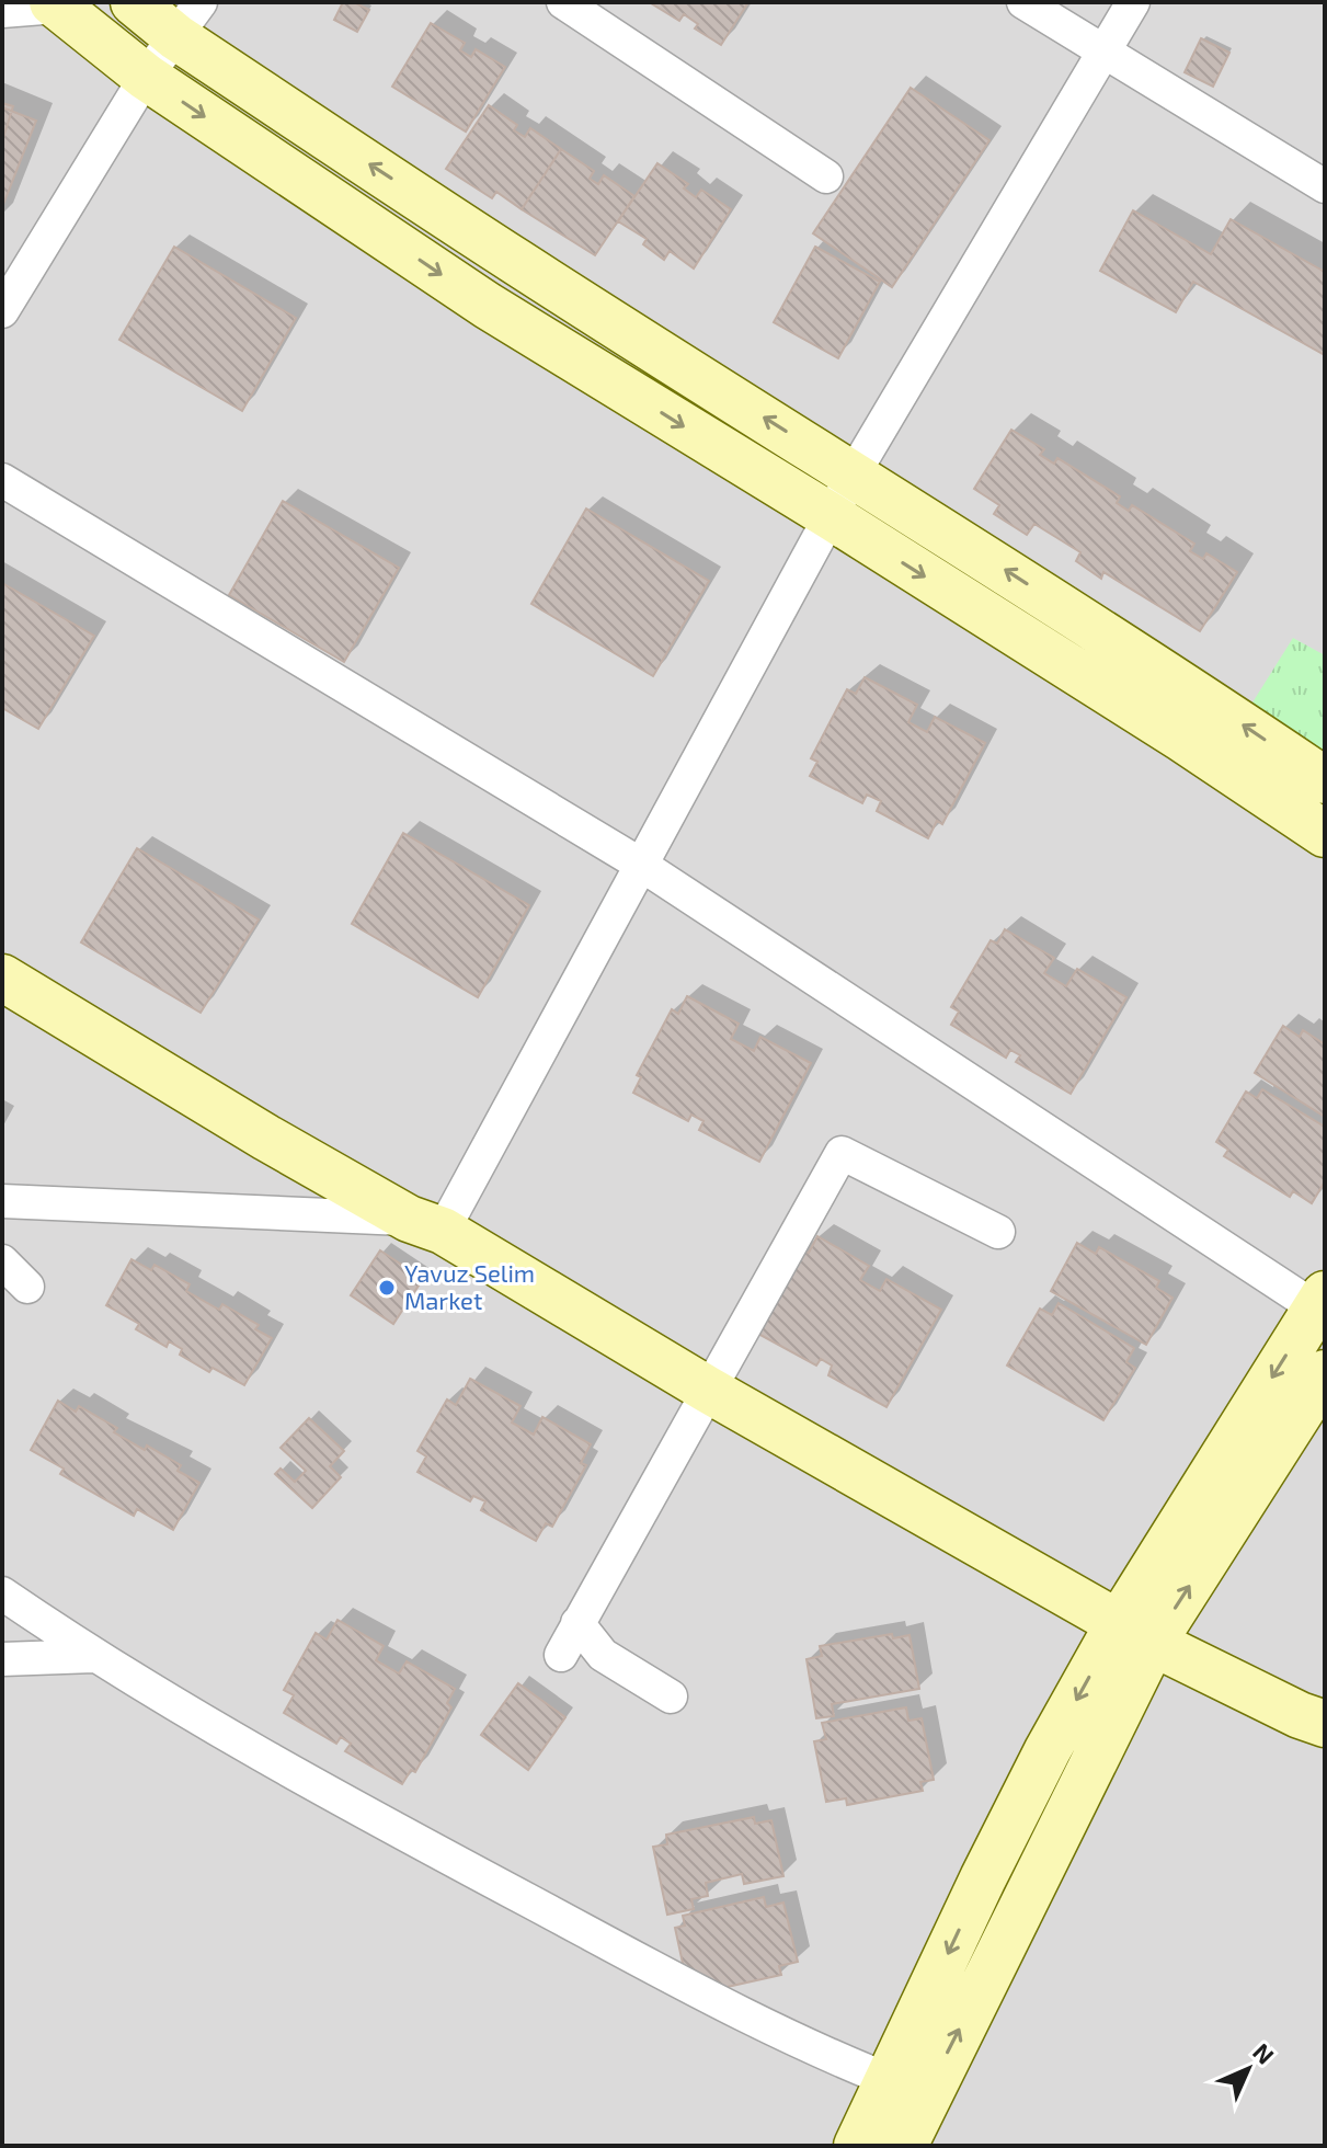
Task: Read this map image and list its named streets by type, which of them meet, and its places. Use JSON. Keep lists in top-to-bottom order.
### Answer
{
  "places": ["Yavuz Selim Market"],
  "north": "top right"
}
